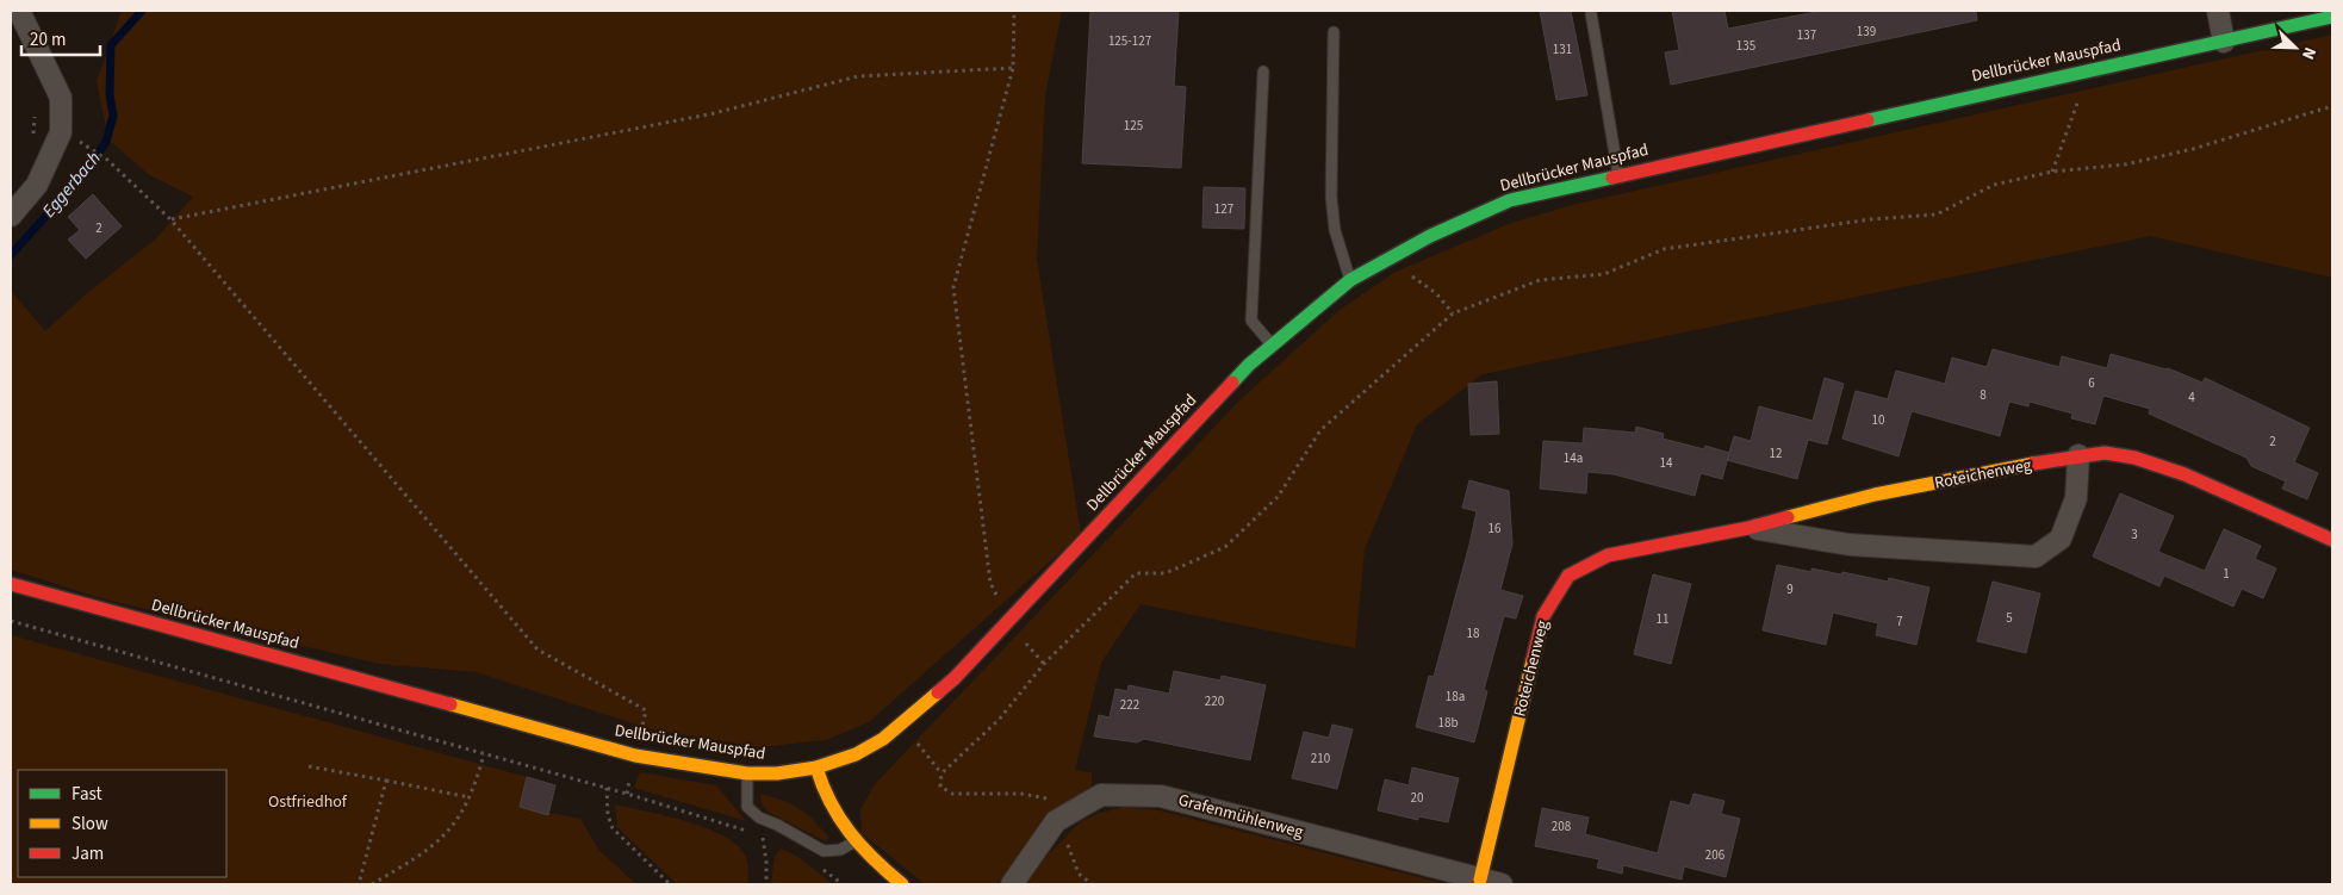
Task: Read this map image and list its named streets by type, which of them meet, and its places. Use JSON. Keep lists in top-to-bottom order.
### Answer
{
  "streets": {
    "main road": ["Dellbrücker Mauspfad", "Roteichenweg"],
    "street": ["Grafenmühlenweg"]
  },
  "crossings": [
    ["Roteichenweg", "Grafenmühlenweg"]
  ],
  "water": ["Eggerbach"],
  "parks": ["Ostfriedhof"],
  "house_numbers": [
    "139",
    "137",
    "125-127",
    "135",
    "131",
    "125",
    "127",
    "2",
    "6",
    "8",
    "4",
    "10",
    "2",
    "12",
    "14a",
    "14",
    "16",
    "3",
    "1",
    "9",
    "5",
    "11",
    "7",
    "18",
    "18a",
    "220",
    "222",
    "18b",
    "210",
    "20",
    "208",
    "206"
  ],
  "legend": ["Fast", "Slow", "Jam"],
  "scale_bar": "20 m",
  "north": "bottom right"
}
